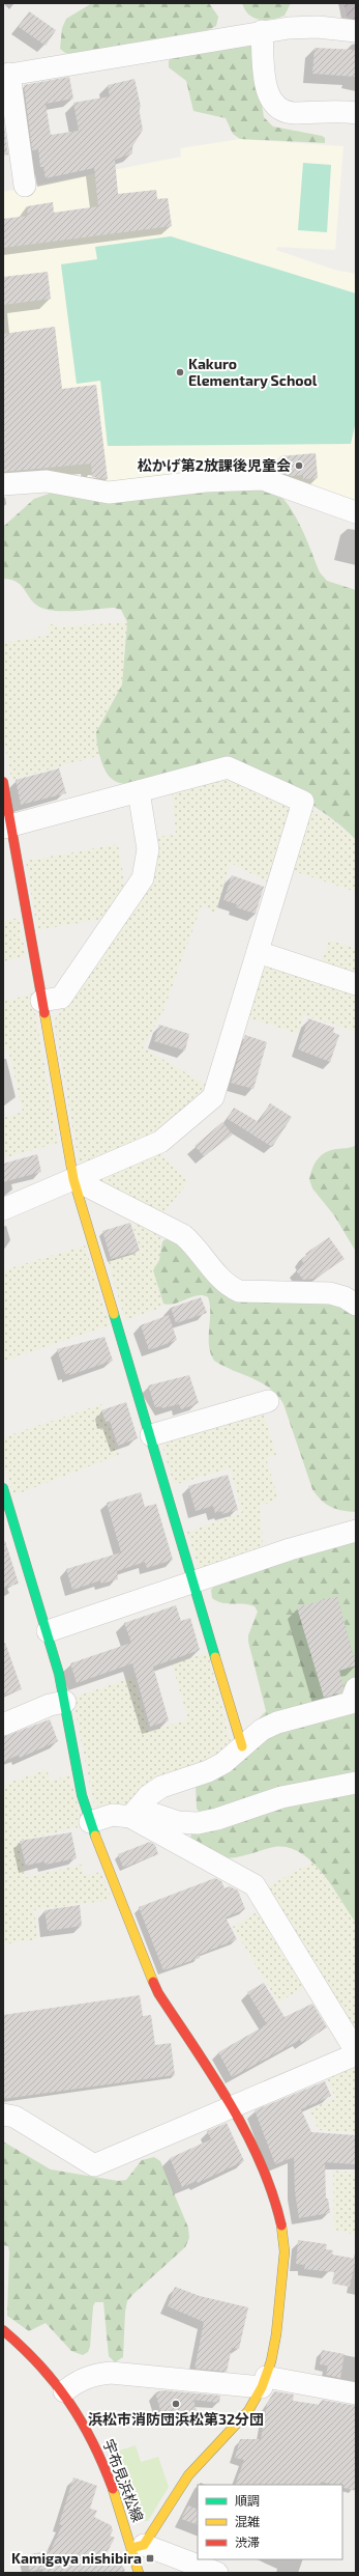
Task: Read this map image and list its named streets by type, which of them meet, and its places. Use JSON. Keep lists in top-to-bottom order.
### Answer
{
  "streets": {
    "street": ["宇布見浜松線"]
  },
  "places": {
    "other": ["Kakuro Elementary School", "松かげ第2放課後児童会", "浜松市消防団浜松第32分団"],
    "transit": ["Kamigaya nishibira"]
  },
  "legend": ["順調", "混雑", "渋滞"]
}
